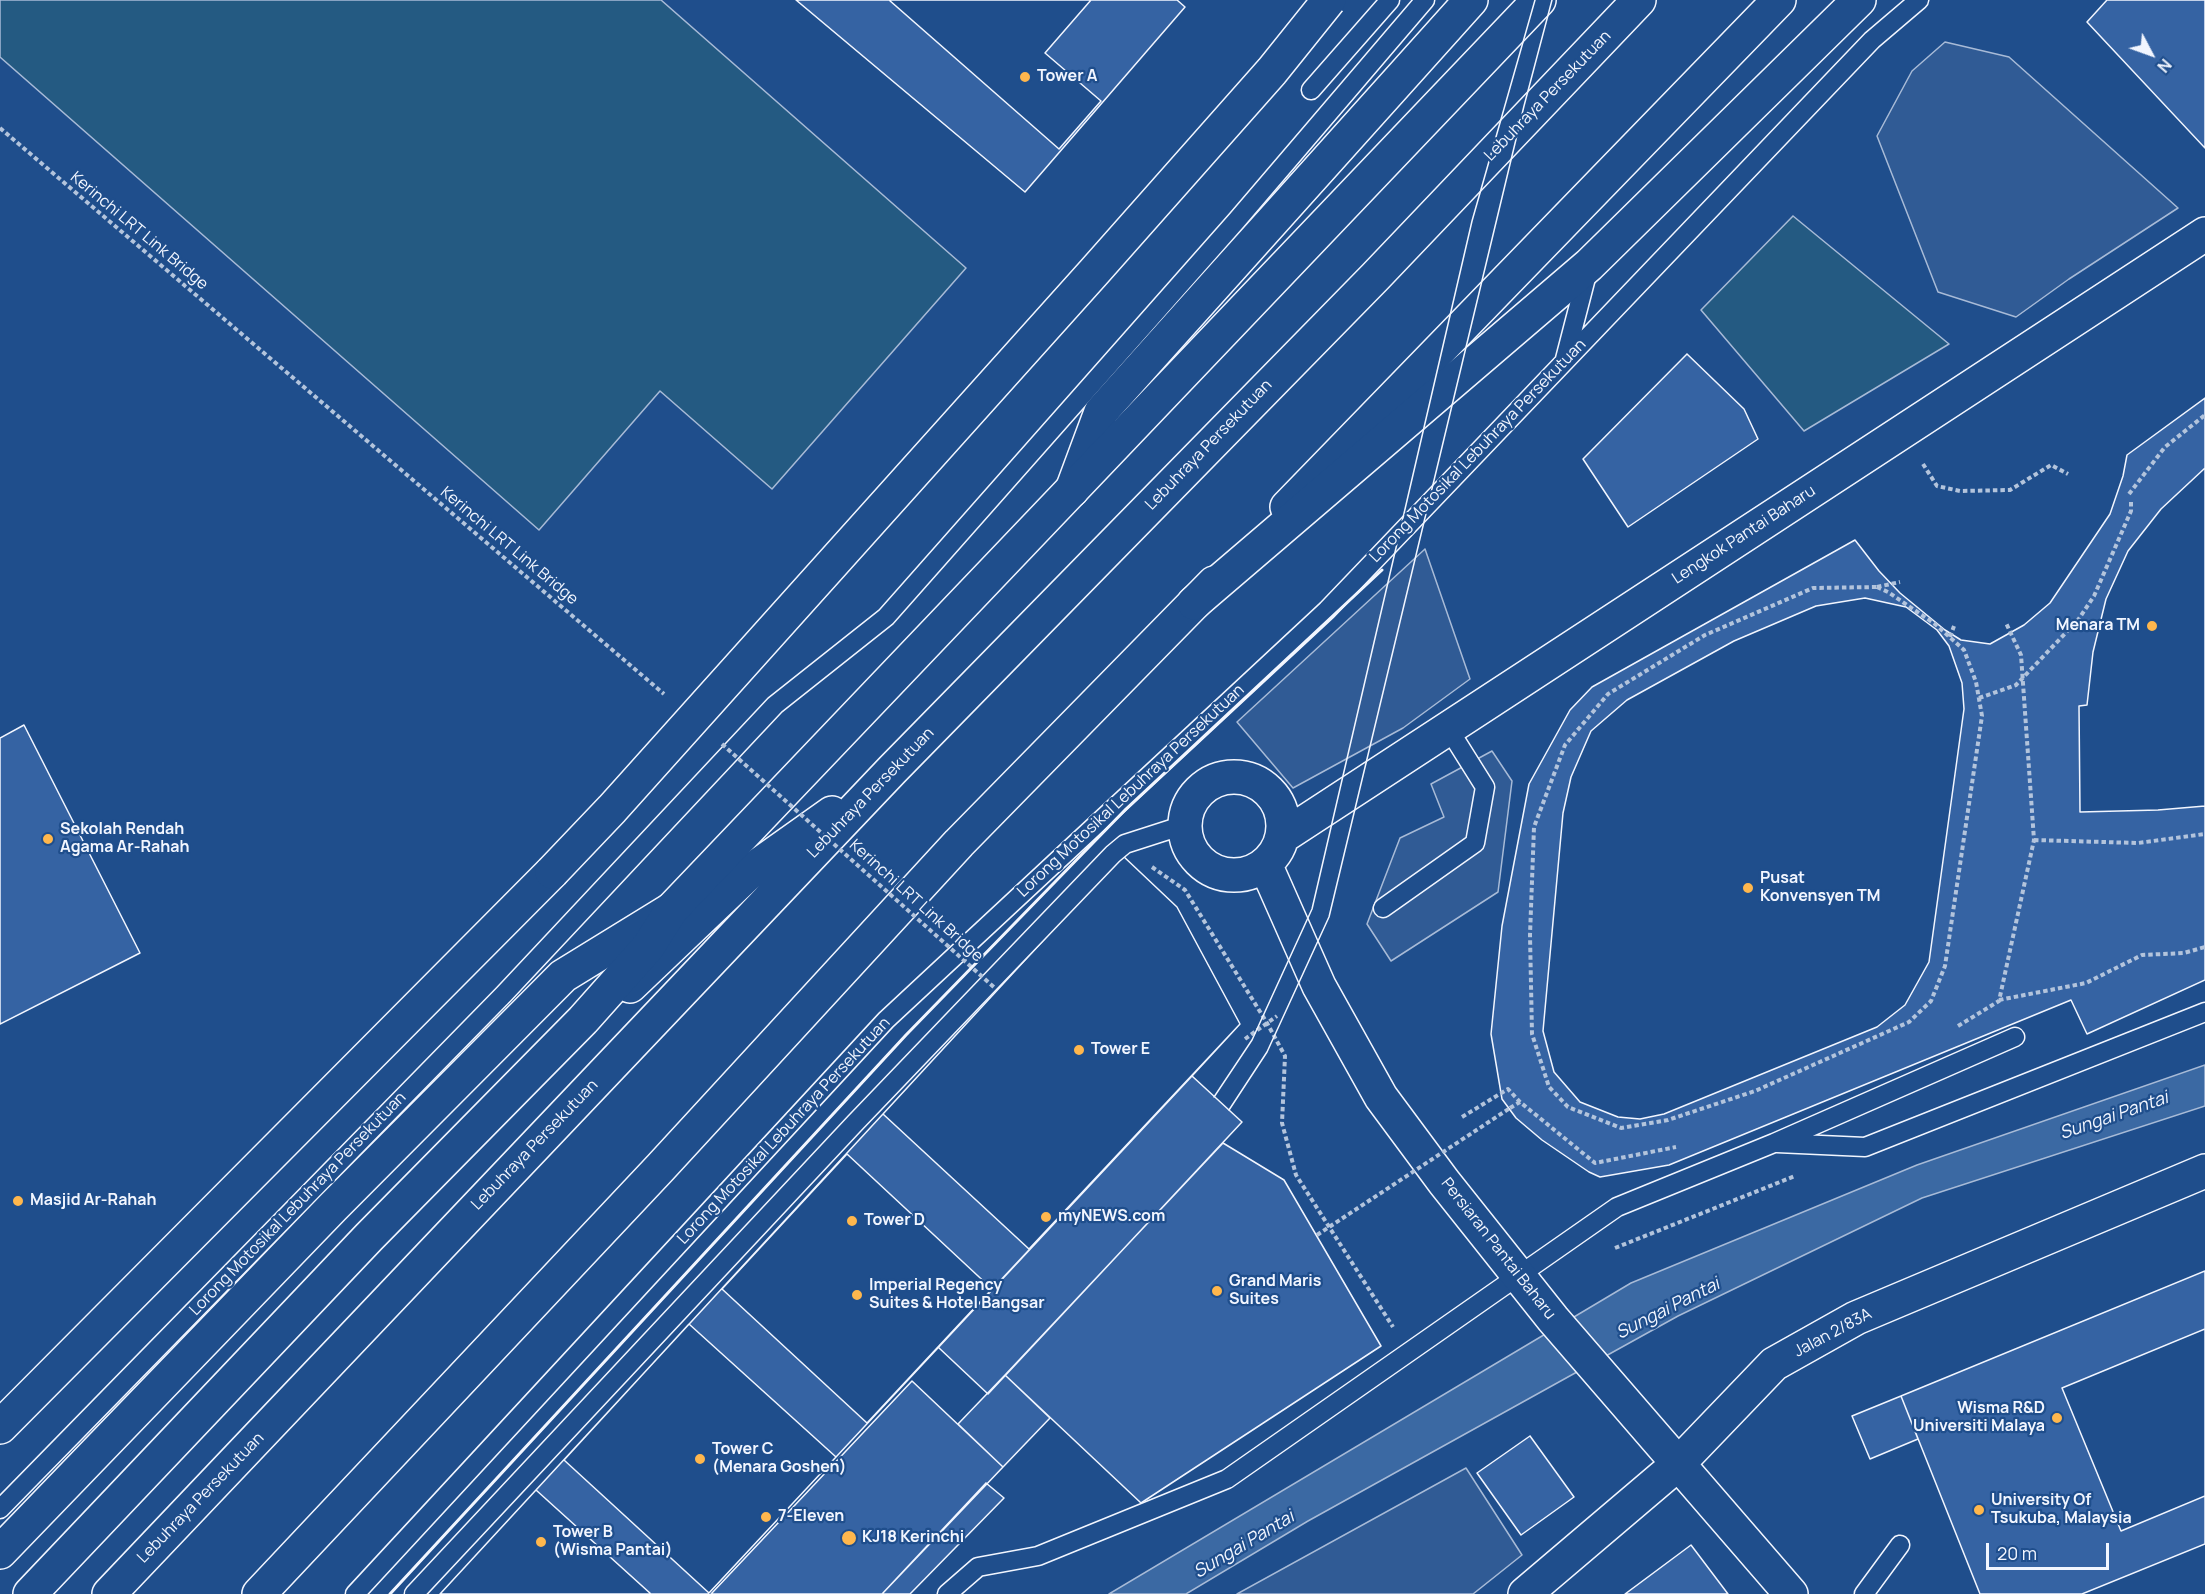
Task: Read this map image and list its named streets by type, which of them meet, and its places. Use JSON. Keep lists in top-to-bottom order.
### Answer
{
  "streets": {
    "main road": [
      "Lebuhraya Persekutuan",
      "Lengkok Pantai Baharu",
      "Persiaran Pantai Baharu",
      "Jalan 2/83A"
    ],
    "lane": ["Lorong Motosikal Lebuhraya Persekutuan"],
    "path": ["Kerinchi LRT Link Bridge"]
  },
  "crossings": [
    ["Lengkok Pantai Baharu", "Persiaran Pantai Baharu"],
    ["Persiaran Pantai Baharu", "Jalan 2/83A"]
  ],
  "water": ["Sungai Pantai"],
  "places": [
    "Tower A",
    "Menara TM",
    "Sekolah Rendah Agama Ar-Rahah",
    "Pusat Konvensyen TM",
    "Tower E",
    "Masjid Ar-Rahah",
    "myNEWS.com",
    "Tower D",
    "Grand Maris Suites",
    "Imperial Regency Suites & Hotel Bangsar",
    "Wisma R&D Universiti Malaya",
    "Tower C (Menara Goshen)",
    "University Of Tsukuba, Malaysia",
    "7-Eleven",
    "KJ18 Kerinchi",
    "Tower B (Wisma Pantai)"
  ],
  "scale_bar": "20 m",
  "north": "bottom right"
}
